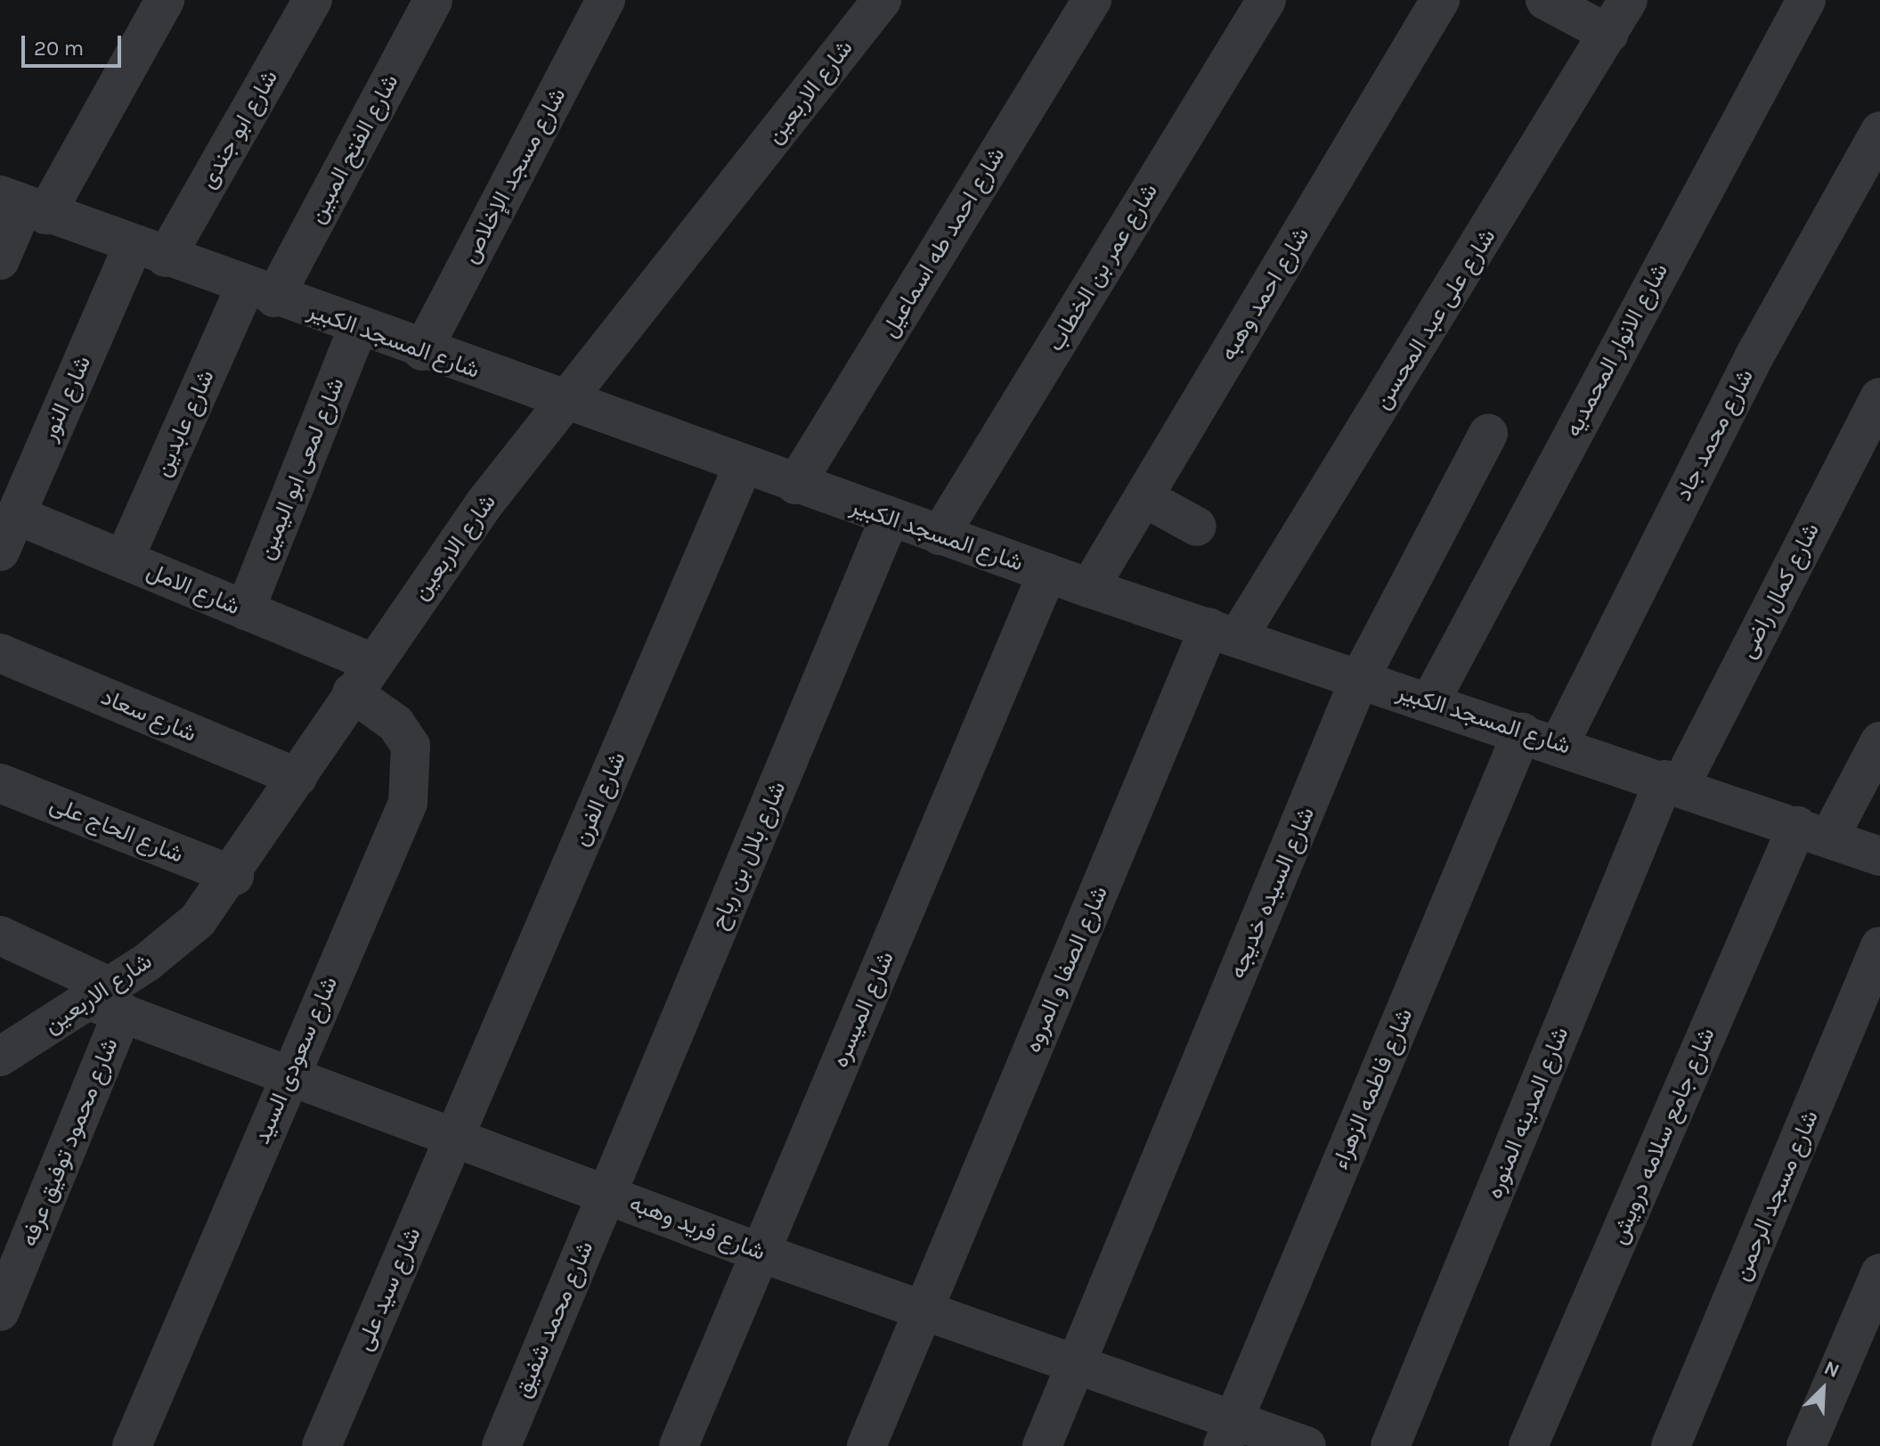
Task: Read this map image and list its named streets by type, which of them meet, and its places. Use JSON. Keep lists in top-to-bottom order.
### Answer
{
  "streets": {
    "street": [
      "شارع الاربعين",
      "شارع ابو جندى",
      "شارع الفتح المبين",
      "شارع مسجد الإخلاص",
      "شارع احمد طه اسماعيل",
      "شارع عمر بن الخطاب",
      "شارع احمد وهبه",
      "شارع على عبد المحسن",
      "شارع المسجد الكبير",
      "شارع الانوار المحمديه",
      "شارع النور",
      "شارع عابدين",
      "شارع محمد جاد",
      "شارع لمعى ابو اليمين",
      "شارع الامل",
      "شارع كمال راضى",
      "شارع سعاد",
      "شارع الفرن",
      "شارع الحاج على",
      "شارع بلال بن رباح",
      "شارع السيده خديجه",
      "شارع الصفا و المروه",
      "شارع الميسره",
      "شارع سعودى السيد",
      "شارع فاطمه الزهراء",
      "شارع المدينه المنوره",
      "شارع جامع سلامه درويش",
      "شارع محمود توفيق عرفه",
      "شارع مسجد الرحمن",
      "شارع فريد وهبه",
      "شارع سيد على",
      "شارع محمد شفيق"
    ]
  },
  "crossings": [
    ["شارع الاربعين", "شارع المسجد الكبير"],
    ["شارع الاربعين", "شارع الامل"],
    ["شارع الاربعين", "شارع سعاد"],
    ["شارع الاربعين", "شارع الحاج على"],
    ["شارع الاربعين", "شارع سعودى السيد"],
    ["شارع الاربعين", "شارع محمود توفيق عرفه"],
    ["شارع الاربعين", "شارع فريد وهبه"],
    ["شارع ابو جندى", "شارع المسجد الكبير"],
    ["شارع ابو جندى", "شارع النور"],
    ["شارع الفتح المبين", "شارع المسجد الكبير"],
    ["شارع الفتح المبين", "شارع عابدين"],
    ["شارع مسجد الإخلاص", "شارع المسجد الكبير"],
    ["شارع احمد طه اسماعيل", "شارع المسجد الكبير"],
    ["شارع عمر بن الخطاب", "شارع المسجد الكبير"],
    ["شارع احمد وهبه", "شارع المسجد الكبير"],
    ["شارع على عبد المحسن", "شارع المسجد الكبير"],
    ["شارع على عبد المحسن", "شارع الصفا و المروه"],
    ["شارع المسجد الكبير", "شارع الانوار المحمديه"],
    ["شارع المسجد الكبير", "شارع النور"],
    ["شارع المسجد الكبير", "شارع عابدين"],
    ["شارع المسجد الكبير", "شارع محمد جاد"],
    ["شارع المسجد الكبير", "شارع لمعى ابو اليمين"],
    ["شارع المسجد الكبير", "شارع كمال راضى"],
    ["شارع المسجد الكبير", "شارع الفرن"],
    ["شارع المسجد الكبير", "شارع بلال بن رباح"],
    ["شارع المسجد الكبير", "شارع السيده خديجه"],
    ["شارع المسجد الكبير", "شارع الصفا و المروه"],
    ["شارع المسجد الكبير", "شارع الميسره"],
    ["شارع المسجد الكبير", "شارع فاطمه الزهراء"],
    ["شارع المسجد الكبير", "شارع المدينه المنوره"],
    ["شارع المسجد الكبير", "شارع جامع سلامه درويش"],
    ["شارع النور", "شارع الامل"],
    ["شارع عابدين", "شارع الامل"],
    ["شارع لمعى ابو اليمين", "شارع الامل"],
    ["شارع الامل", "شارع سعودى السيد"],
    ["شارع كمال راضى", "شارع المدينه المنوره"],
    ["شارع الفرن", "شارع فريد وهبه"],
    ["شارع الفرن", "شارع سيد على"],
    ["شارع بلال بن رباح", "شارع فريد وهبه"],
    ["شارع بلال بن رباح", "شارع محمد شفيق"],
    ["شارع السيده خديجه", "شارع فريد وهبه"],
    ["شارع الصفا و المروه", "شارع فريد وهبه"],
    ["شارع الميسره", "شارع فريد وهبه"],
    ["شارع سعودى السيد", "شارع فريد وهبه"],
    ["شارع فاطمه الزهراء", "شارع فريد وهبه"],
    ["شارع محمود توفيق عرفه", "شارع فريد وهبه"],
    ["شارع فريد وهبه", "شارع سيد على"],
    ["شارع فريد وهبه", "شارع محمد شفيق"]
  ],
  "scale_bar": "20 m",
  "north": "top right"
}
